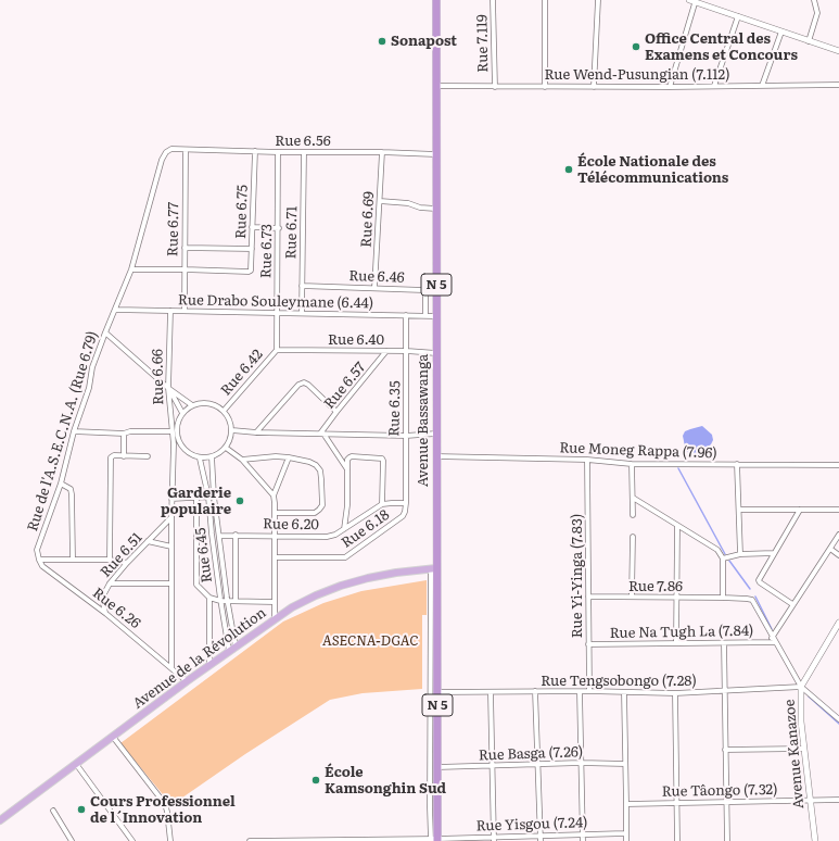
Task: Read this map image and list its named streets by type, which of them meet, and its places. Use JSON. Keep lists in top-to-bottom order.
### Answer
{
  "streets": {
    "highway": ["N 5", "Avenue Bassawanga"],
    "main road": ["Avenue de la Révolution"],
    "street": [
      "Rue 7.119",
      "Rue Wend-Pusungian (7.112)",
      "Rue 6.56",
      "Rue 6.75",
      "Rue 6.69",
      "Rue 6.77",
      "Rue 6.71",
      "Rue 6.73",
      "Rue 6.46",
      "Rue Drabo Souleymane (6.44)",
      "Rue 6.40",
      "Rue 6.42",
      "Rue 6.66",
      "Rue 6.57",
      "Rue 6.35",
      "Rue de l'A.S.E.C.N.A. (Rue 6.79)",
      "Rue Moneg Rappa (7.96)",
      "Rue 6.20",
      "Rue 6.18",
      "Rue 6.51",
      "Rue 6.45",
      "Rue Yi-Yinga (7.83)",
      "Rue 7.86",
      "Rue 6.26",
      "Rue Na Tugh La (7.84)",
      "Rue Tengsobongo (7.28)",
      "Rue Basga (7.26)",
      "Avenue Kanazoe",
      "Rue Tâongo (7.32)",
      "Rue Yisgou (7.24)"
    ]
  },
  "crossings": [
    ["Rue 7.119", "Rue Wend-Pusungian (7.112)"],
    ["Rue Wend-Pusungian (7.112)", "Avenue Bassawanga"],
    ["Rue 6.56", "Rue 6.75"],
    ["Rue 6.56", "Rue 6.69"],
    ["Rue 6.56", "Rue 6.77"],
    ["Rue 6.56", "Rue 6.71"],
    ["Rue 6.56", "Rue 6.73"],
    ["Rue 6.56", "Avenue Bassawanga"],
    ["Rue 6.56", "Rue de l'A.S.E.C.N.A. (Rue 6.79)"],
    ["Rue 6.75", "Rue 6.77"],
    ["Rue 6.69", "Rue 6.46"],
    ["Rue 6.77", "Rue Drabo Souleymane (6.44)"],
    ["Rue 6.71", "Rue 6.46"],
    ["Rue 6.71", "Rue Drabo Souleymane (6.44)"],
    ["Rue 6.73", "Rue Drabo Souleymane (6.44)"],
    ["Rue 6.73", "Rue 6.40"],
    ["Rue 6.73", "Rue 6.42"],
    ["Rue 6.46", "Rue Drabo Souleymane (6.44)"],
    ["Rue Drabo Souleymane (6.44)", "Rue 6.66"],
    ["Rue Drabo Souleymane (6.44)", "Rue 6.35"],
    ["Rue Drabo Souleymane (6.44)", "Avenue Bassawanga"],
    ["Rue Drabo Souleymane (6.44)", "Rue de l'A.S.E.C.N.A. (Rue 6.79)"],
    ["Rue 6.40", "Rue 6.42"],
    ["Rue 6.40", "Rue 6.57"],
    ["Rue 6.40", "Rue 6.35"],
    ["Rue 6.40", "Avenue Bassawanga"],
    ["Rue 6.42", "Rue 6.45"],
    ["Rue 6.66", "Rue 6.51"],
    ["Rue 6.66", "Rue 6.26"],
    ["Rue 6.35", "Rue 6.18"],
    ["Avenue Bassawanga", "Rue Moneg Rappa (7.96)"],
    ["Avenue Bassawanga", "Avenue de la Révolution"],
    ["Avenue Bassawanga", "Rue Tengsobongo (7.28)"],
    ["Avenue Bassawanga", "Rue Basga (7.26)"],
    ["Avenue Bassawanga", "Rue Yisgou (7.24)"],
    ["Rue de l'A.S.E.C.N.A. (Rue 6.79)", "Rue 6.26"],
    ["Rue Moneg Rappa (7.96)", "Rue Yi-Yinga (7.83)"],
    ["Rue 6.20", "Rue 6.45"],
    ["Rue 6.51", "Rue 6.26"],
    ["Rue 6.45", "Avenue de la Révolution"],
    ["Rue Yi-Yinga (7.83)", "Rue 7.86"],
    ["Rue Yi-Yinga (7.83)", "Rue Na Tugh La (7.84)"],
    ["Rue Yi-Yinga (7.83)", "Rue Tengsobongo (7.28)"],
    ["Rue 7.86", "Rue Na Tugh La (7.84)"],
    ["Rue 6.26", "Avenue de la Révolution"],
    ["Rue Tengsobongo (7.28)", "Avenue Kanazoe"],
    ["Avenue Kanazoe", "Rue Tâongo (7.32)"]
  ],
  "parks": ["ASECNA-DGAC"],
  "places": [
    "Sonapost",
    "Office Central des Examens et Concours",
    "École Nationale des Télécommunications",
    "Garderie populaire",
    "École Kamsonghin Sud",
    "Cours Professionnel de l´Innovation"
  ]
}
